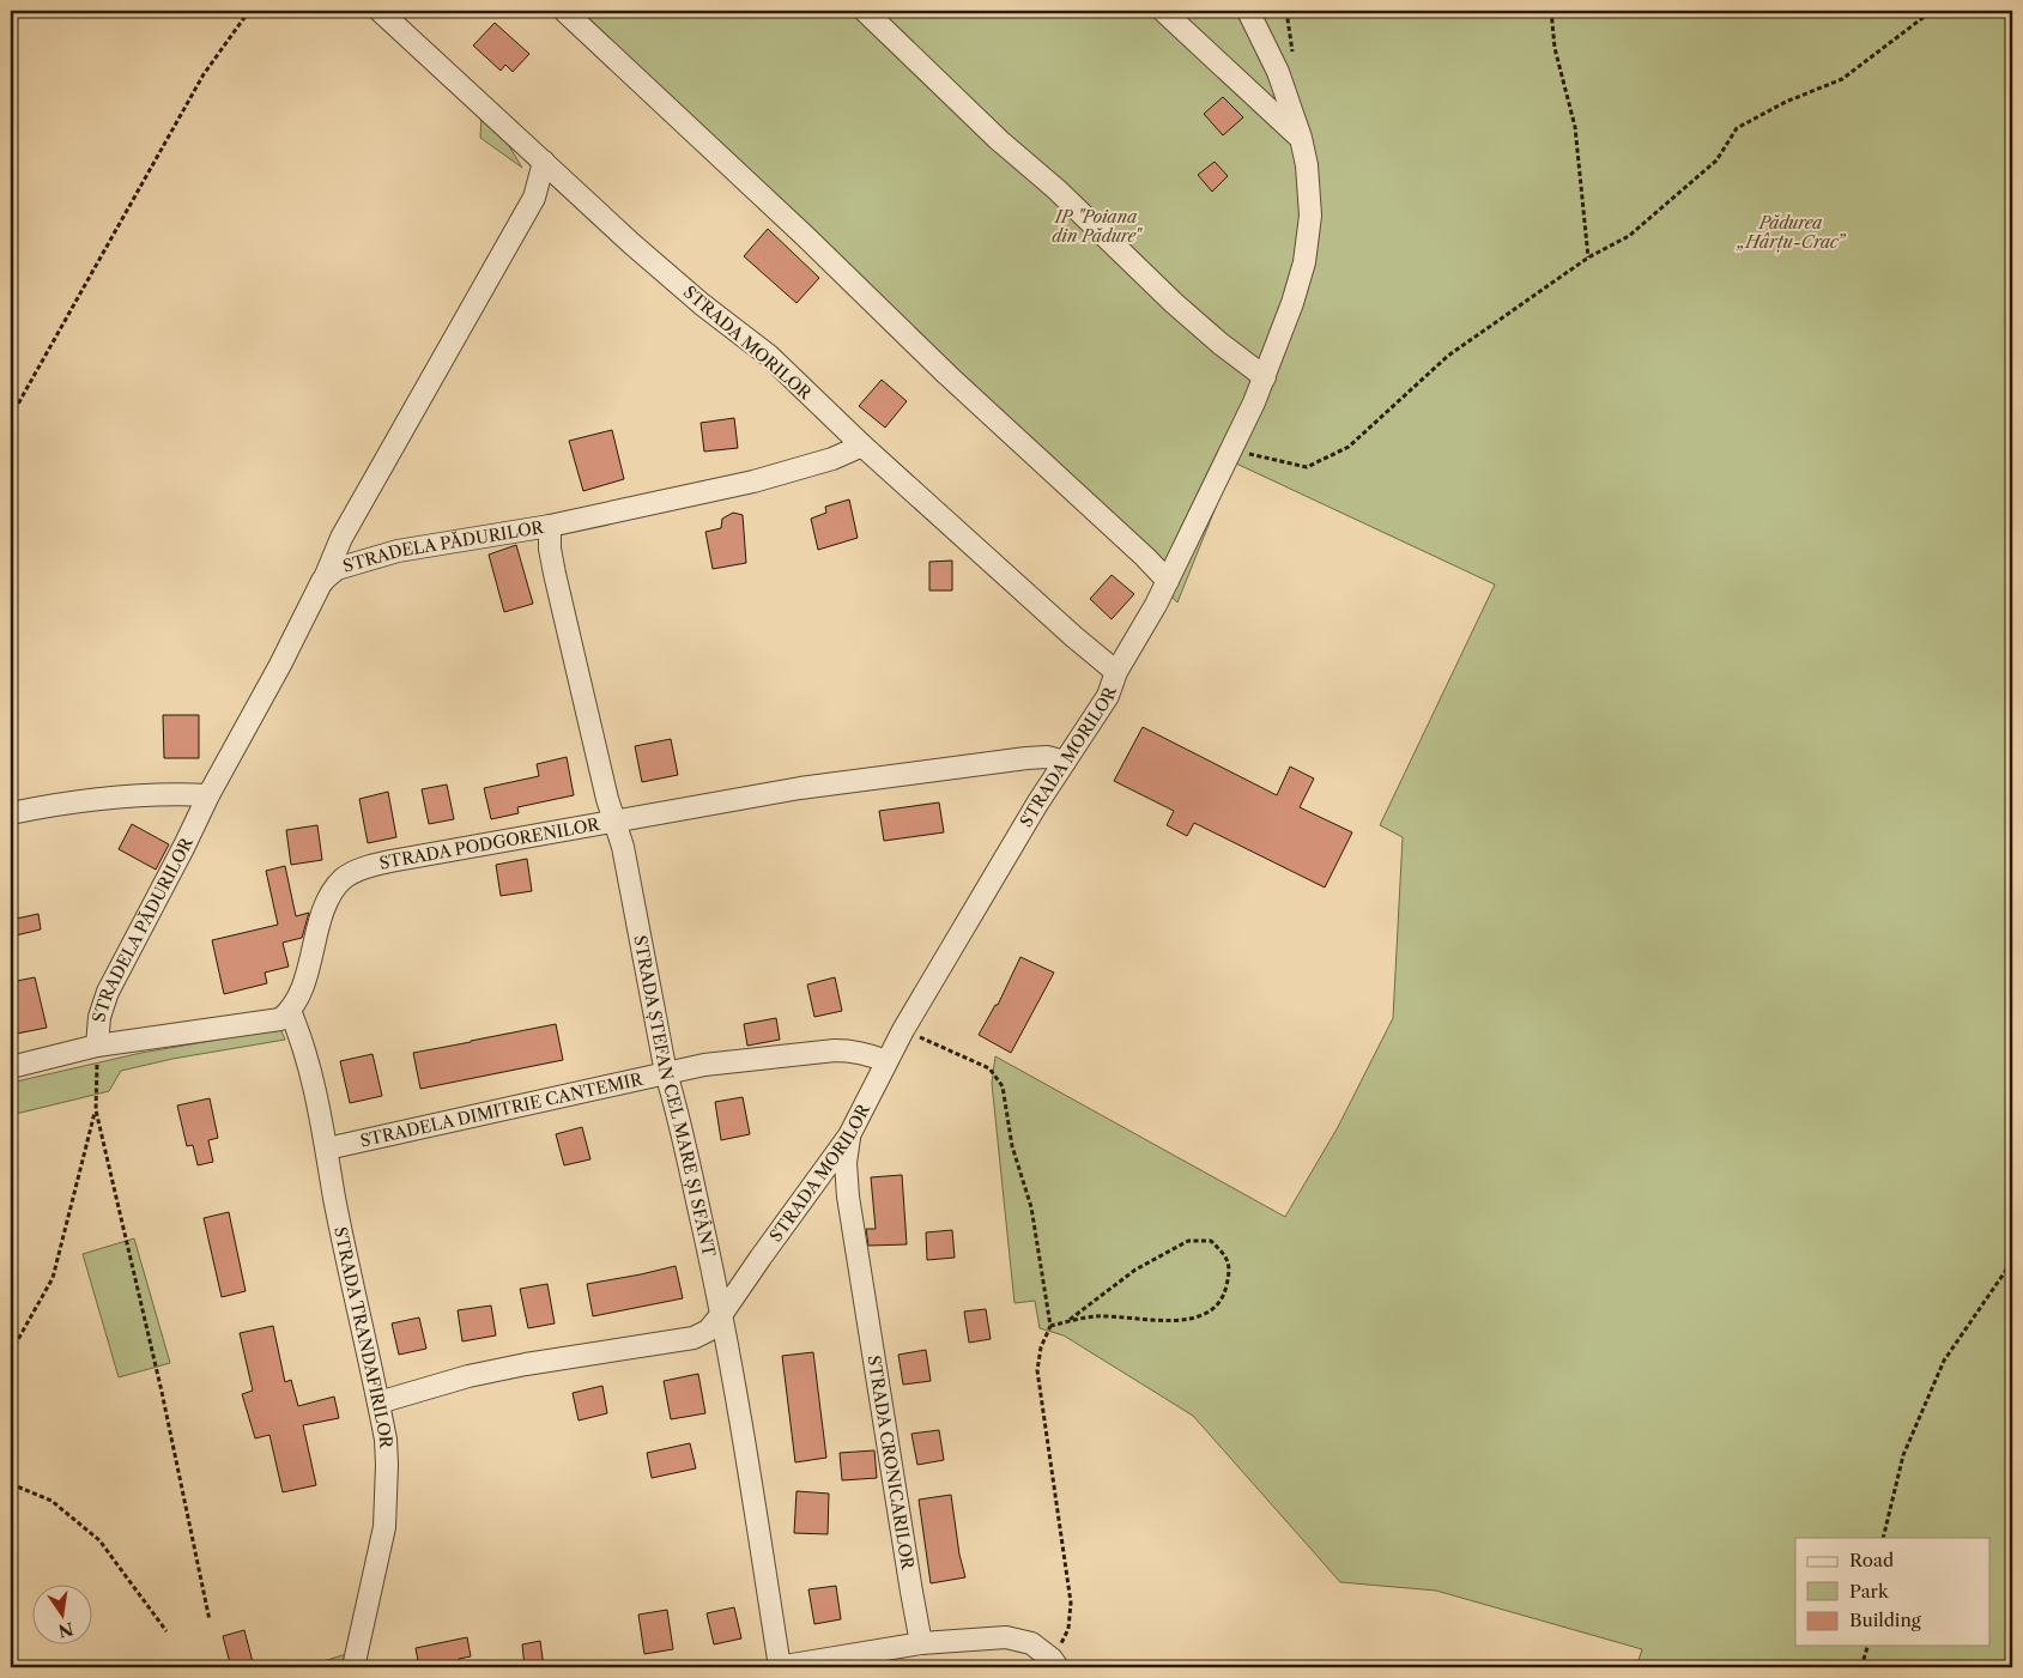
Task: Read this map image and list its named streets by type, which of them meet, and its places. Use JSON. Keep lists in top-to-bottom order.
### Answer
{
  "streets": {
    "street": [
      "STRADA MORILOR",
      "STRADELA PĂDURILOR",
      "STRADA PODGORENILOR",
      "STRADA ȘTEFAN CEL MARE ȘI SFÂNT",
      "STRADELA DIMITRIE CANTEMIR",
      "STRADA TRANDAFIRILOR",
      "STRADA CRONICARILOR"
    ]
  },
  "crossings": [
    ["STRADA MORILOR", "STRADELA PĂDURILOR"],
    ["STRADA MORILOR", "STRADA PODGORENILOR"],
    ["STRADA MORILOR", "STRADA ȘTEFAN CEL MARE ȘI SFÂNT"],
    ["STRADA MORILOR", "STRADELA DIMITRIE CANTEMIR"],
    ["STRADA MORILOR", "STRADA TRANDAFIRILOR"],
    ["STRADA MORILOR", "STRADA CRONICARILOR"],
    ["STRADELA PĂDURILOR", "STRADA ȘTEFAN CEL MARE ȘI SFÂNT"],
    ["STRADA PODGORENILOR", "STRADA ȘTEFAN CEL MARE ȘI SFÂNT"],
    ["STRADA PODGORENILOR", "STRADA TRANDAFIRILOR"],
    ["STRADA ȘTEFAN CEL MARE ȘI SFÂNT", "STRADELA DIMITRIE CANTEMIR"],
    ["STRADELA DIMITRIE CANTEMIR", "STRADA TRANDAFIRILOR"]
  ],
  "parks": ["IP \"Poiana din Pădure\"", "Pădurea „Hârțu-Crac”"],
  "legend": ["Road", "Park", "Building"],
  "north": "bottom"
}
